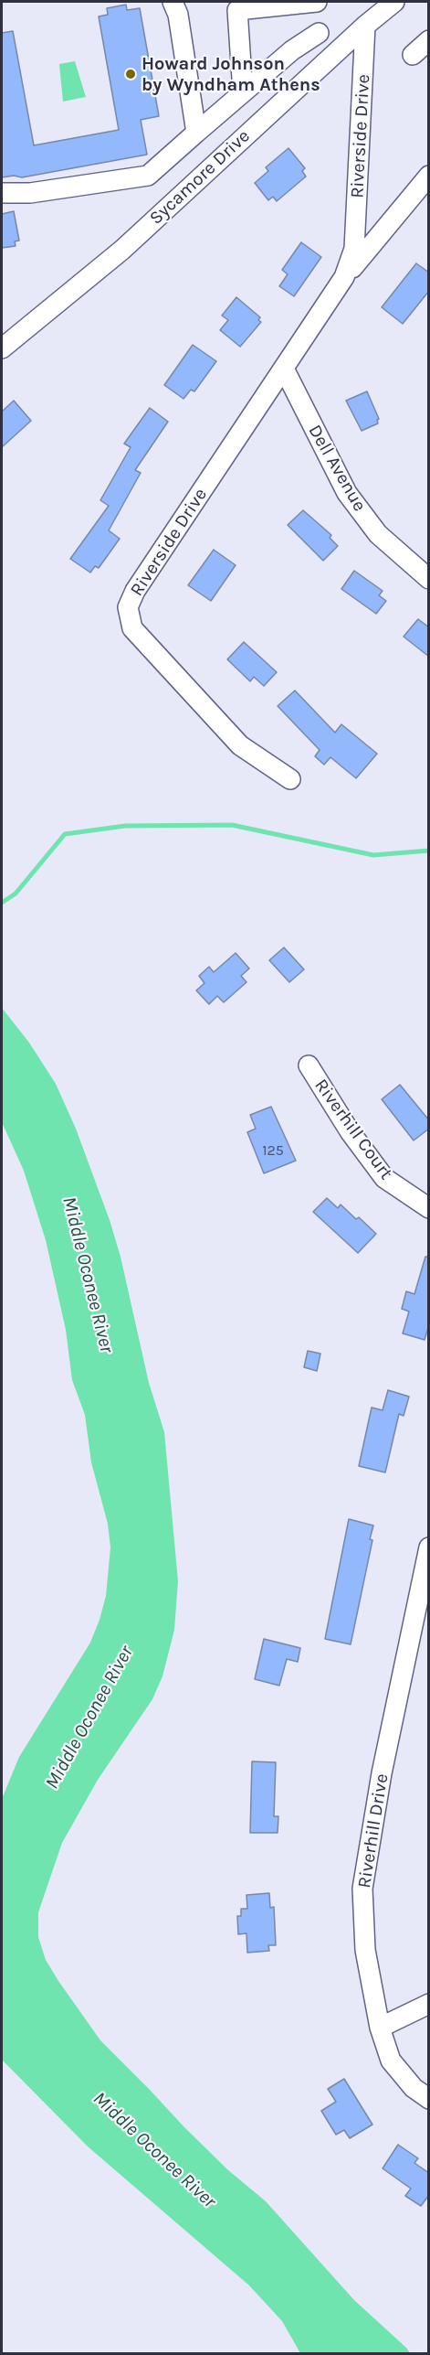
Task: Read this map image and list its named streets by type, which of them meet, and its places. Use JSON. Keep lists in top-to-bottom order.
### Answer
{
  "streets": {
    "street": [
      "Riverside Drive",
      "Sycamore Drive",
      "Dell Avenue",
      "Riverhill Court",
      "Riverhill Drive"
    ]
  },
  "crossings": [
    ["Riverside Drive", "Sycamore Drive"],
    ["Riverside Drive", "Dell Avenue"]
  ],
  "water": ["Middle Oconee River"],
  "places": ["Howard Johnson by Wyndham Athens"],
  "house_numbers": ["125"]
}
